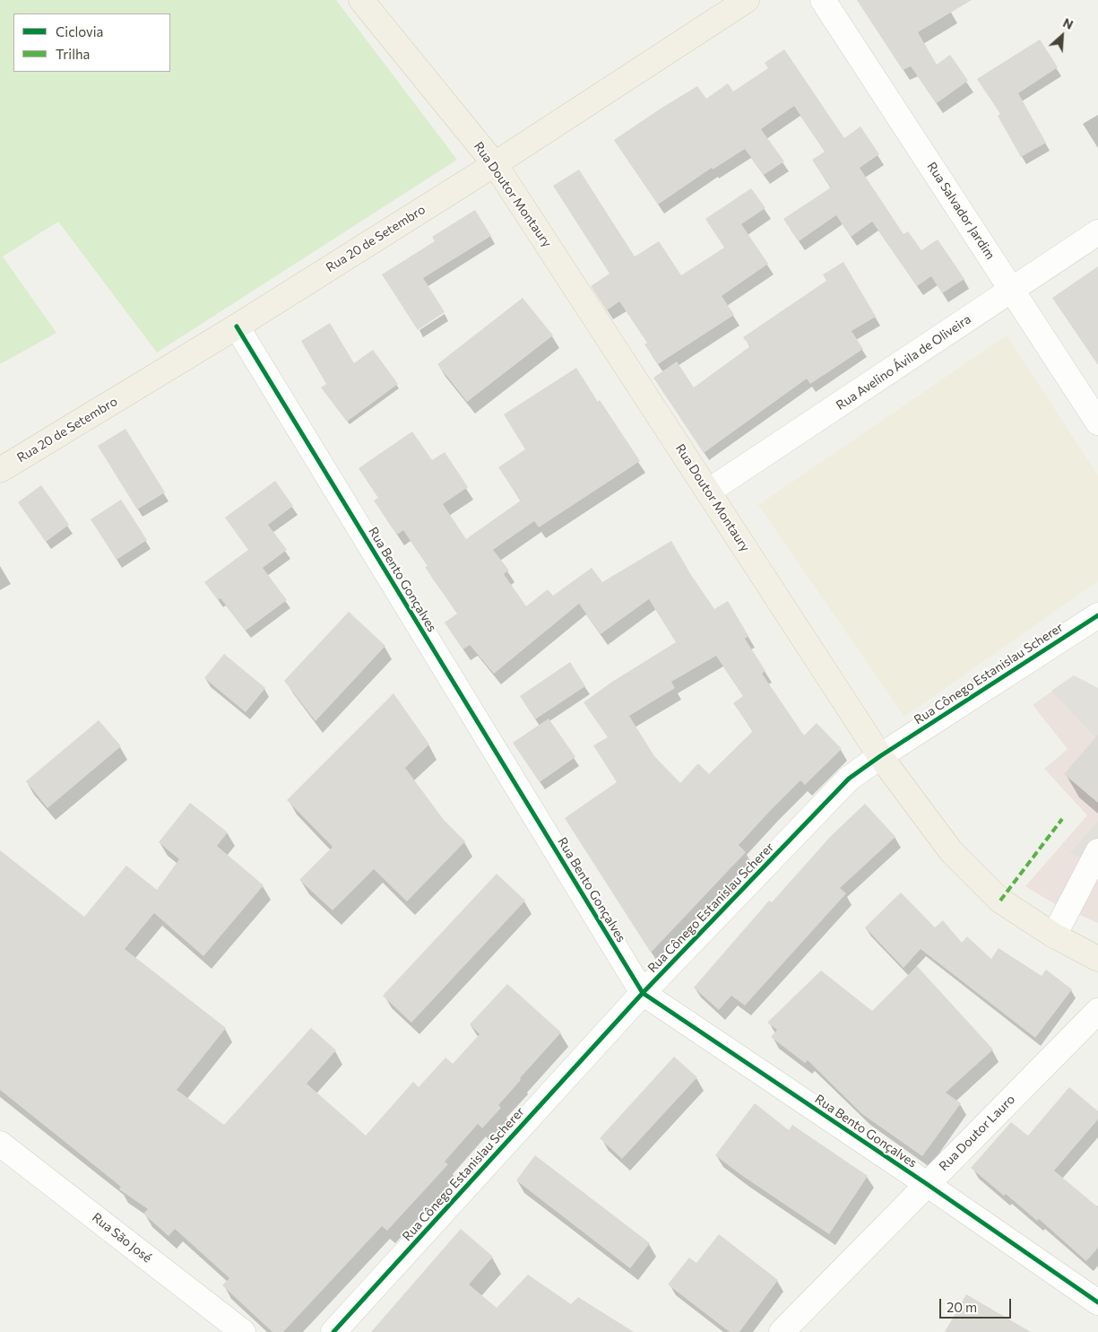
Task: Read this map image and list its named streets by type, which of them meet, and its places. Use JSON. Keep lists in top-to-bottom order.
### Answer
{
  "streets": {
    "main road": ["Rua Doutor Montaury", "Rua 20 de Setembro"],
    "street": [
      "Rua Salvador Jardim",
      "Rua Avelino Ávila de Oliveira",
      "Rua Bento Gonçalves",
      "Rua Cônego Estanislau Scherer",
      "Rua Doutor Lauro",
      "Rua São José"
    ]
  },
  "crossings": [
    ["Rua Doutor Montaury", "Rua 20 de Setembro"],
    ["Rua Doutor Montaury", "Rua Avelino Ávila de Oliveira"],
    ["Rua Doutor Montaury", "Rua Cônego Estanislau Scherer"],
    ["Rua Salvador Jardim", "Rua Avelino Ávila de Oliveira"],
    ["Rua 20 de Setembro", "Rua Bento Gonçalves"],
    ["Rua Bento Gonçalves", "Rua Cônego Estanislau Scherer"],
    ["Rua Bento Gonçalves", "Rua Doutor Lauro"]
  ],
  "legend": ["Ciclovia", "Trilha"],
  "scale_bar": "20 m",
  "north": "top right"
}
